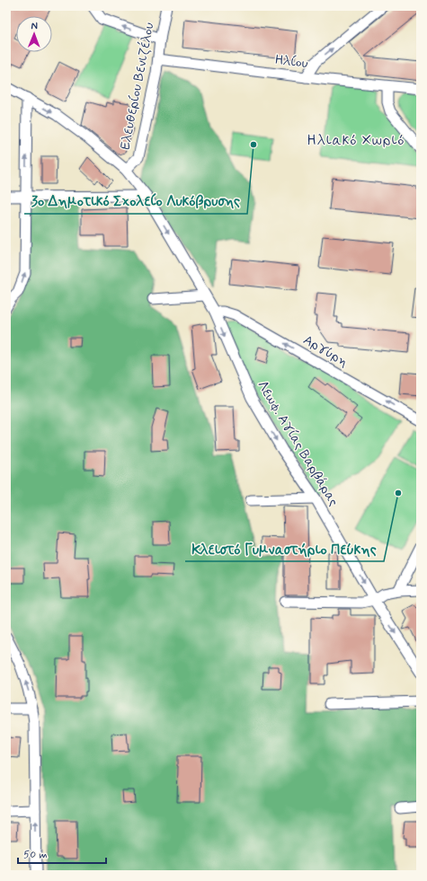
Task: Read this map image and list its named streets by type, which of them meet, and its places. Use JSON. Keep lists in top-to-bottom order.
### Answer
{
  "streets": {
    "street": [
      "Ηλίου",
      "Ελευθερίου Βενιζέλου",
      "Αργύρη",
      "Λεωφ. Αγίας Βαρβάρας"
    ]
  },
  "crossings": [
    ["Ηλίου", "Ελευθερίου Βενιζέλου"],
    ["Ελευθερίου Βενιζέλου", "Λεωφ. Αγίας Βαρβάρας"],
    ["Αργύρη", "Λεωφ. Αγίας Βαρβάρας"]
  ],
  "one_way": ["Αργύρη", "Λεωφ. Αγίας Βαρβάρας"],
  "districts": ["Ηλιακό Χωριό"],
  "places": ["3ο Δημοτικό Σχολείο Λυκόβρυσης", "Κλειστό Γυμναστήριο Πεύκης"],
  "scale_bar": "50 m",
  "north": "top"
}
